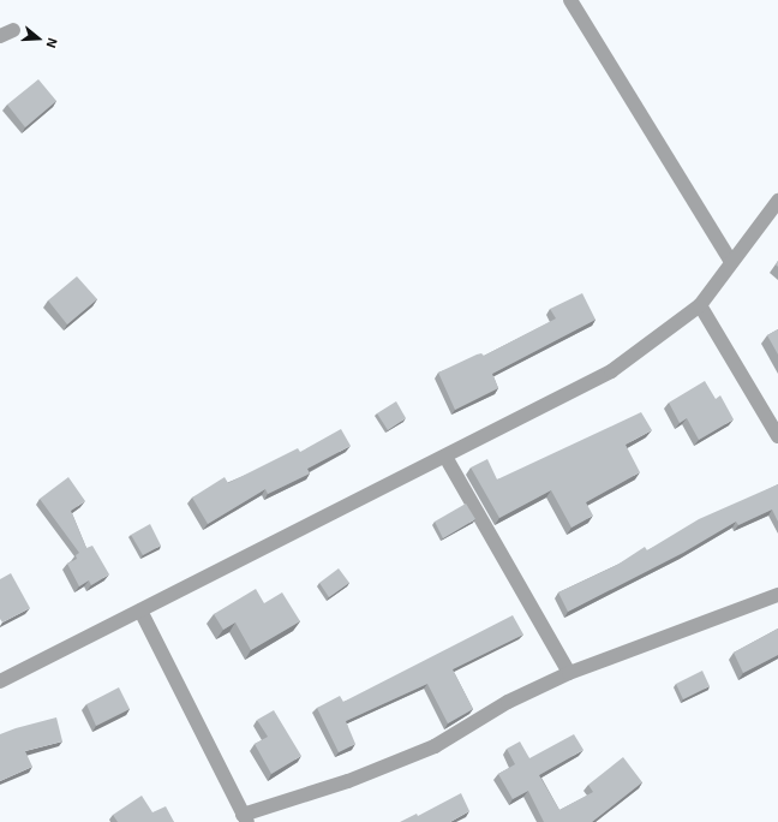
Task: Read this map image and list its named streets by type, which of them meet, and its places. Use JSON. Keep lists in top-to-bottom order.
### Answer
{
  "north": "right"
}
